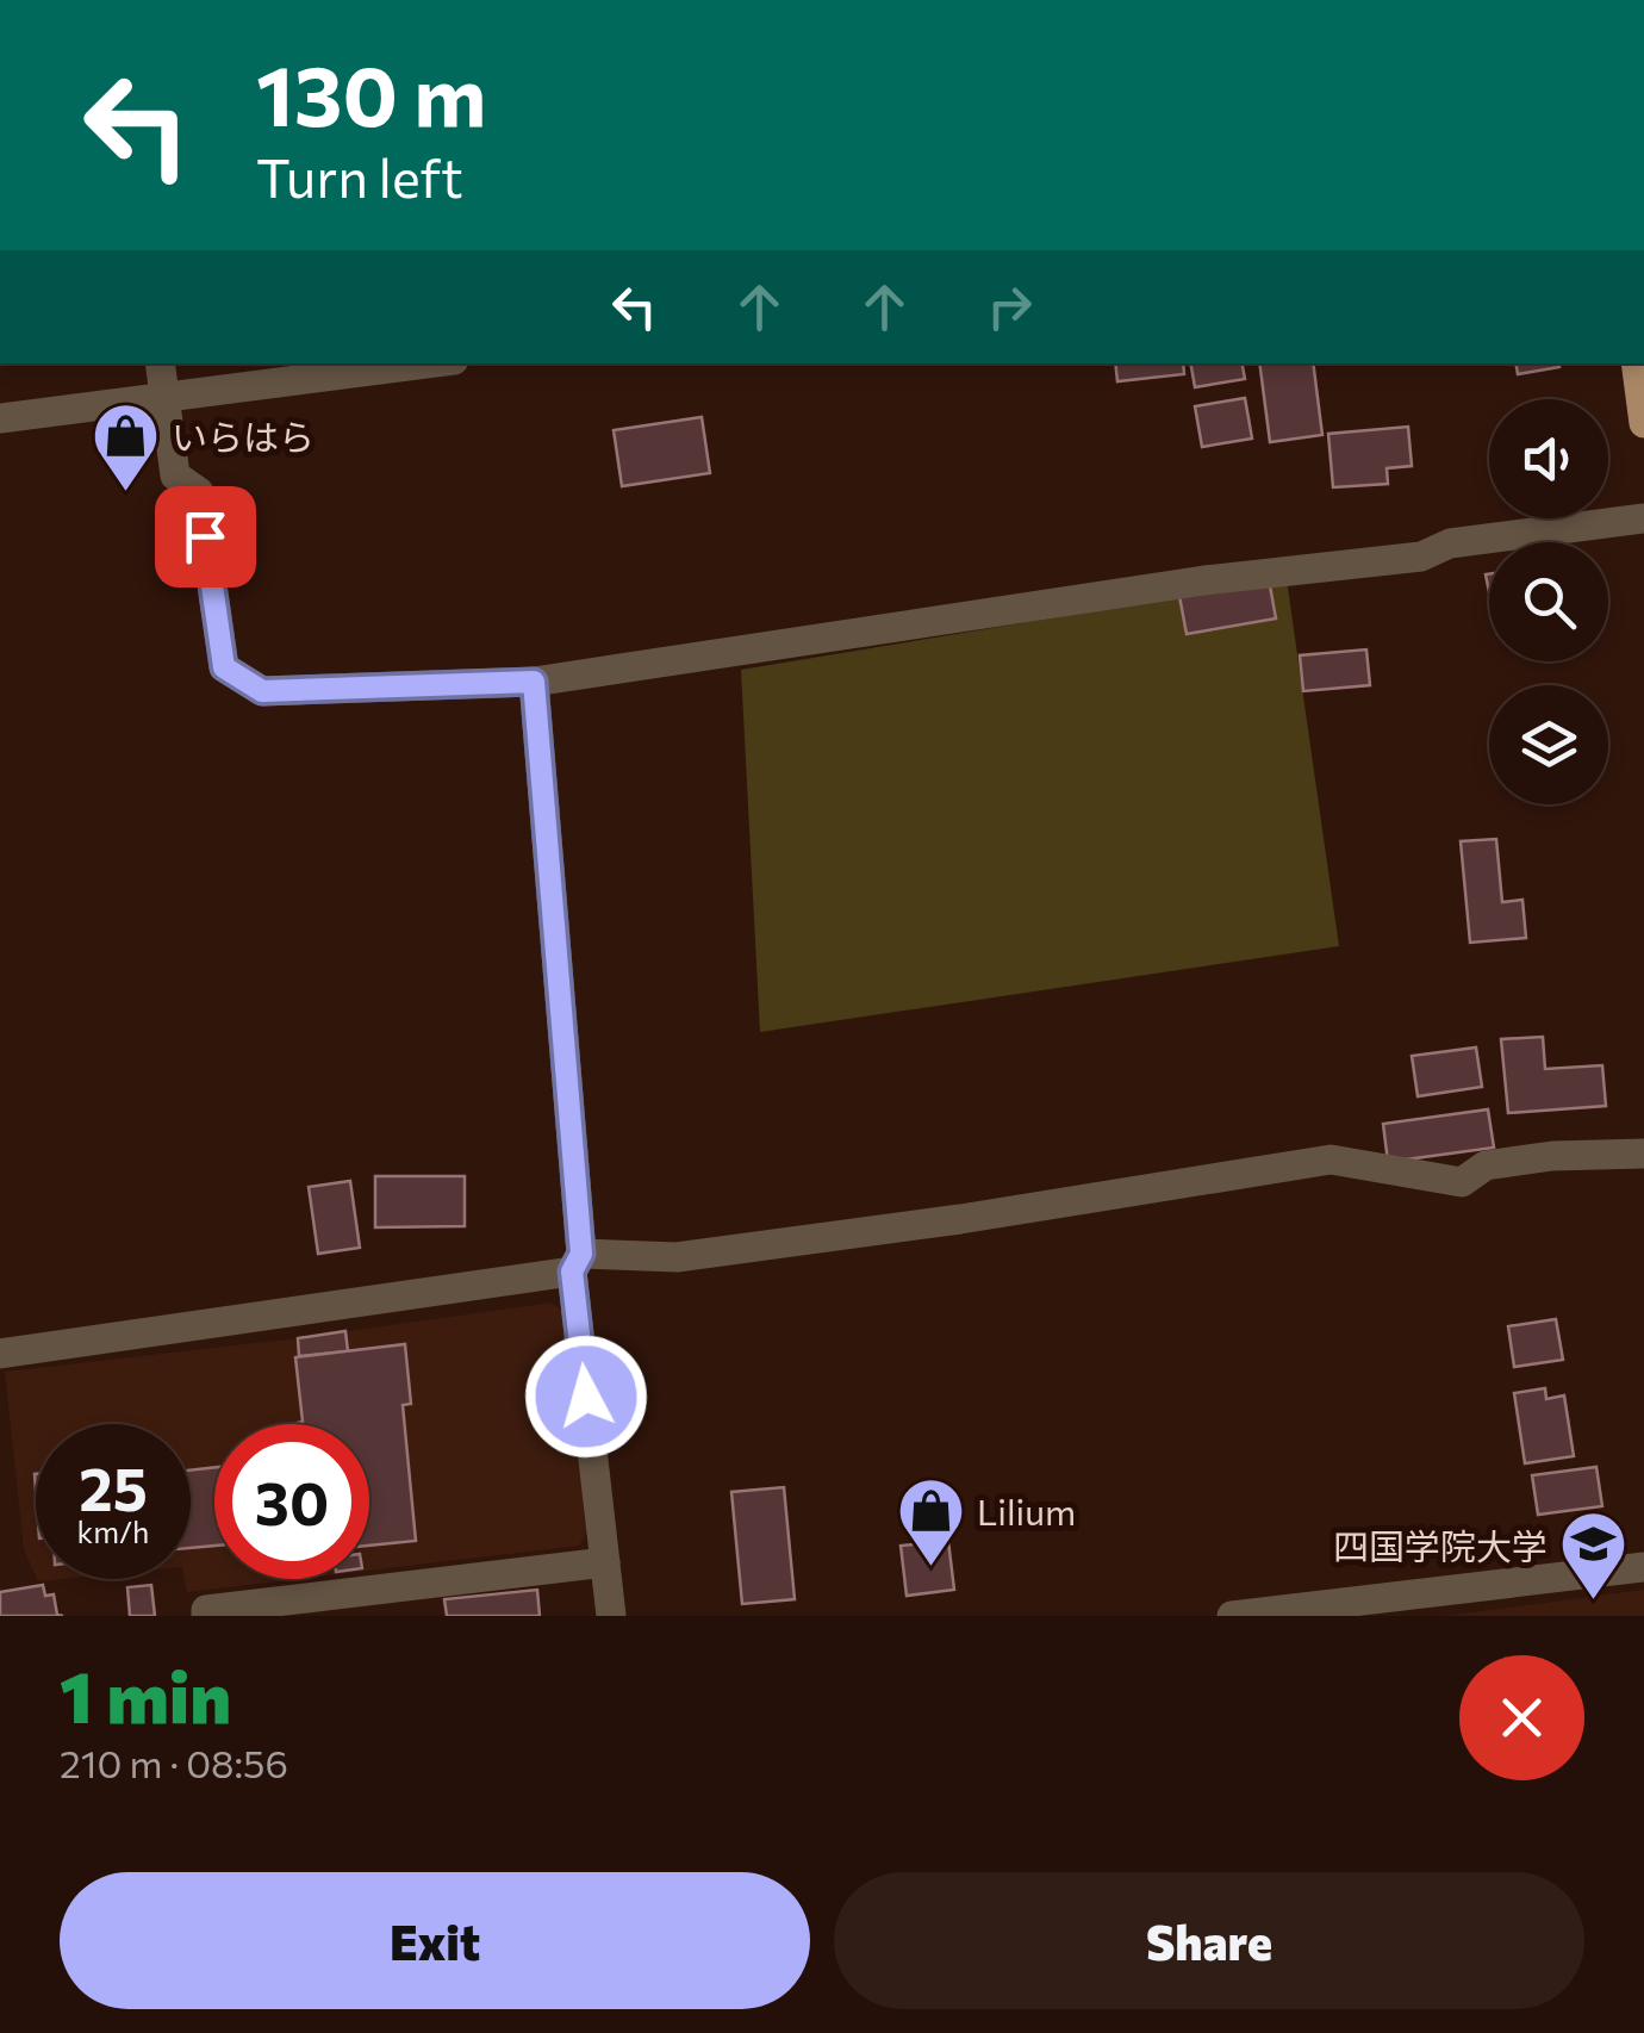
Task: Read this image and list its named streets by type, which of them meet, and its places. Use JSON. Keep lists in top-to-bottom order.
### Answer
{
  "places": {
    "shop": ["いらはら", "Lilium"],
    "school or university": ["四国学院大学"]
  },
  "page": {
    "turn": ["130 m", "Turn left"],
    "speed": "25 km/h",
    "limit": "30",
    "heading": ["1 min", "210 m · 08:56"],
    "buttons": ["Exit", "Share"]
  }
}
